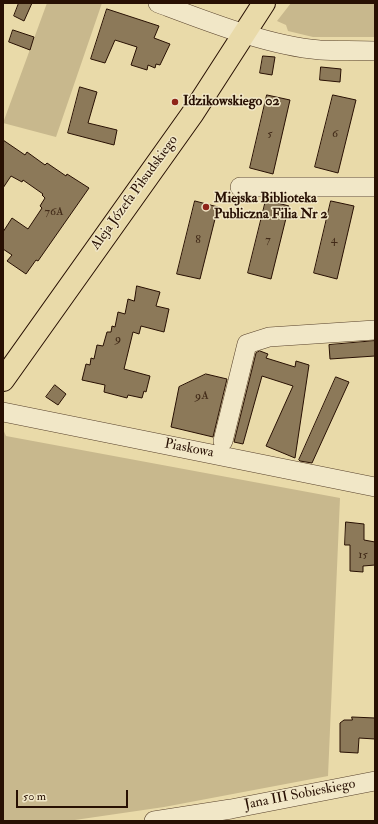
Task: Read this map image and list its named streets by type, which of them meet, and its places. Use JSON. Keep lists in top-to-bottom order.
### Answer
{
  "streets": {
    "main road": ["Aleja Józefa Piłsudskiego"],
    "street": ["Piaskowa", "Jana III Sobieskiego"]
  },
  "places": ["Idzikowskiego 02", "Miejska Biblioteka Publiczna Filia Nr 2"],
  "house_numbers": [
    "5",
    "6",
    "76A",
    "8",
    "7",
    "4",
    "9",
    "9A",
    "15"
  ],
  "scale_bar": "50 m"
}
